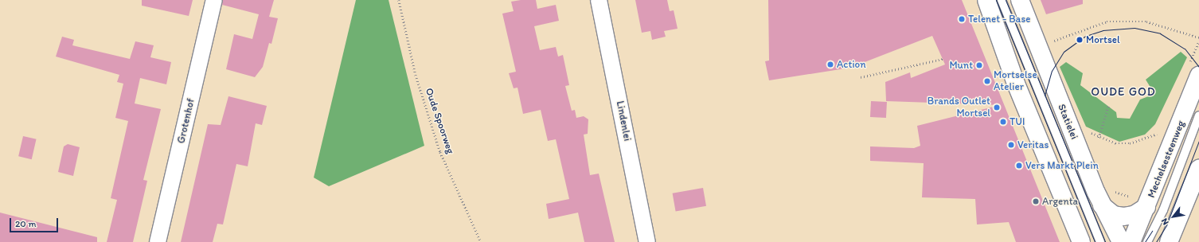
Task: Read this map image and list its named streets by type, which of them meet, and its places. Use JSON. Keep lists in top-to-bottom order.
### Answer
{
  "streets": {
    "main road": ["Statielei", "Mechelsesteenweg"],
    "street": ["Grotenhof", "Lindenlei"],
    "path": ["Oude Spoorweg"]
  },
  "districts": ["OUDE GOD"],
  "places": [
    "Telenet - Base",
    "Mortsel",
    "Action",
    "Munt",
    "Mortselse Atelier",
    "Brands Outlet Mortsel",
    "TUI",
    "Veritas",
    "Vers Markt Plein",
    "Argenta"
  ],
  "scale_bar": "20 m",
  "north": "bottom left"
}
